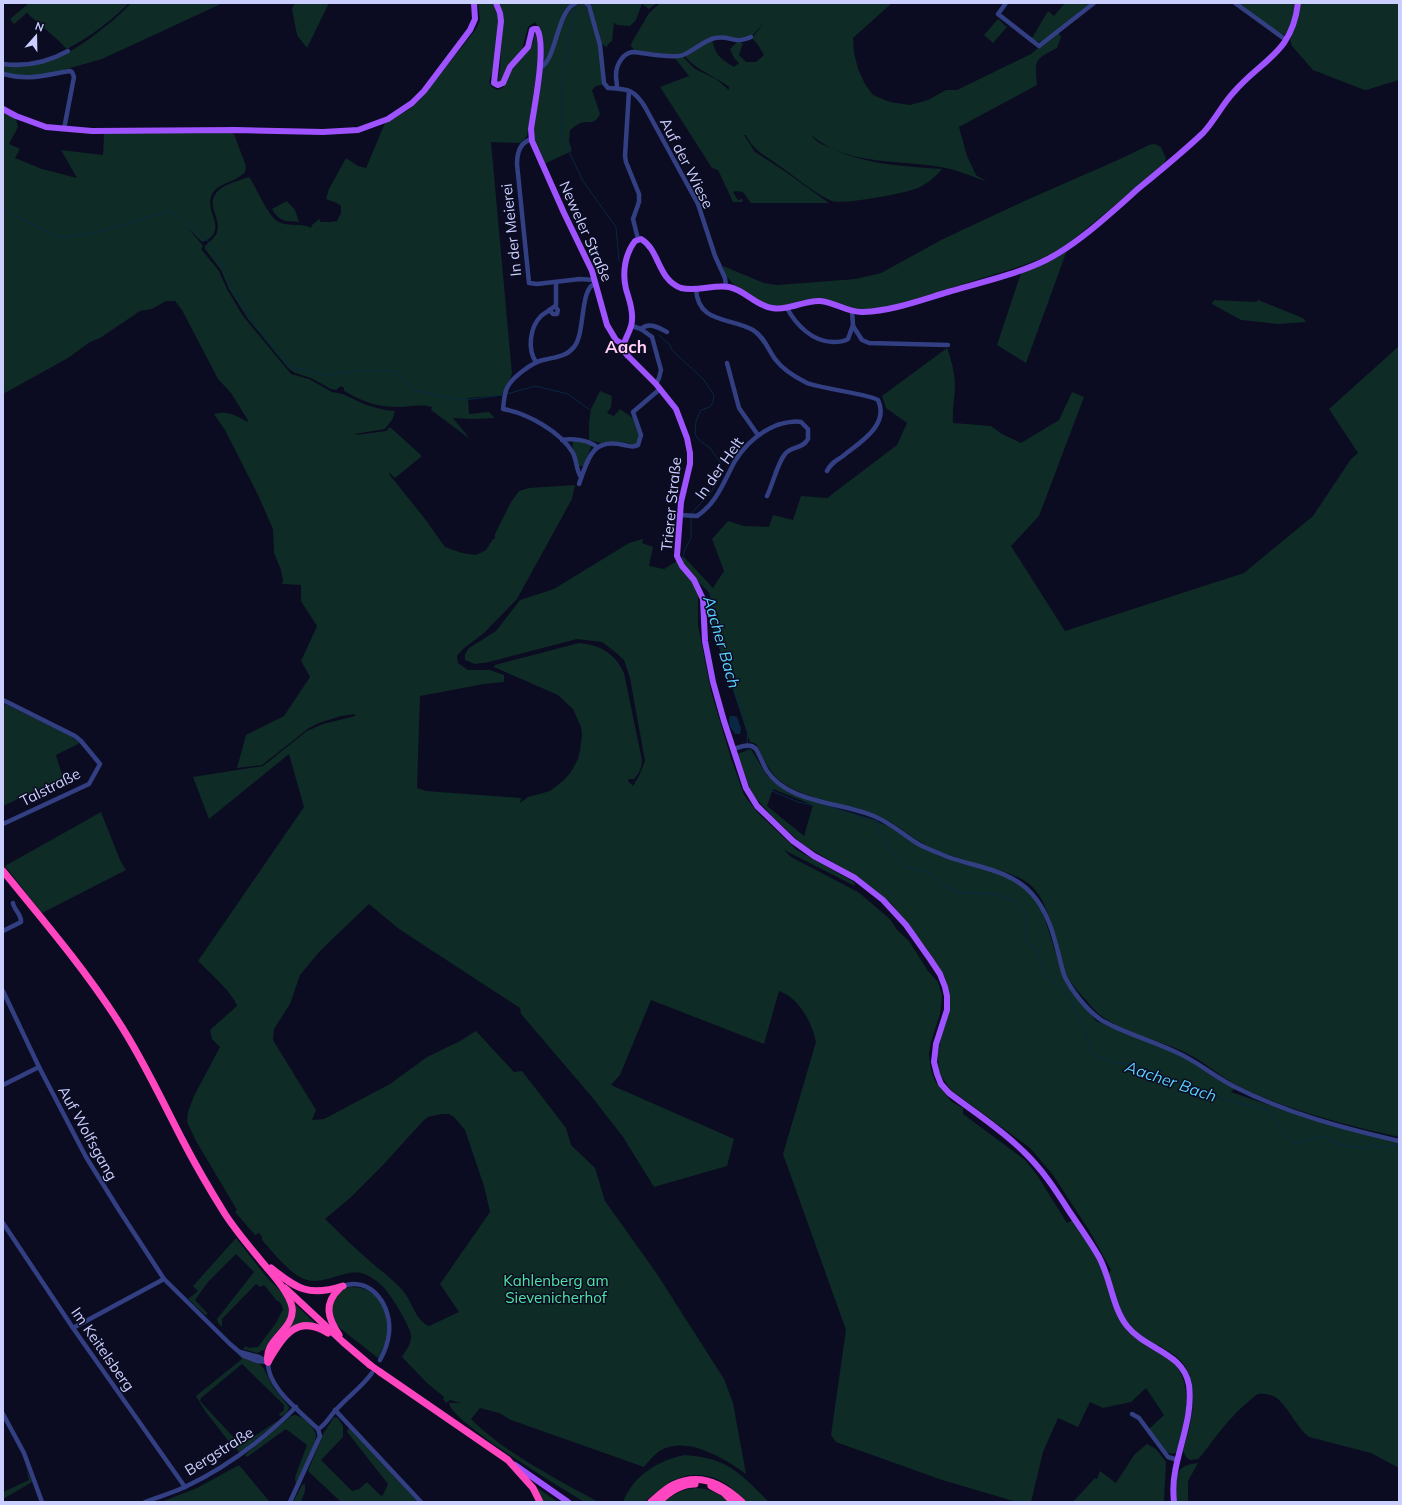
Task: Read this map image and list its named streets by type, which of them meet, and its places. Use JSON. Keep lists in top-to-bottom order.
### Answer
{
  "streets": {
    "main road": ["Neweler Straße", "Trierer Straße"],
    "street": [
      "Auf der Wiese",
      "In der Meierei",
      "In der Helt",
      "Talstraße",
      "Auf Wolfsgang",
      "Im Keitelsberg",
      "Bergstraße"
    ]
  },
  "crossings": [
    ["In der Meierei", "Neweler Straße"],
    ["Neweler Straße", "Trierer Straße"],
    ["In der Helt", "Trierer Straße"],
    ["Im Keitelsberg", "Bergstraße"]
  ],
  "districts": ["Aach"],
  "water": ["Aacher Bach"],
  "parks": ["Kahlenberg am Sievenicherhof"],
  "north": "top"
}
